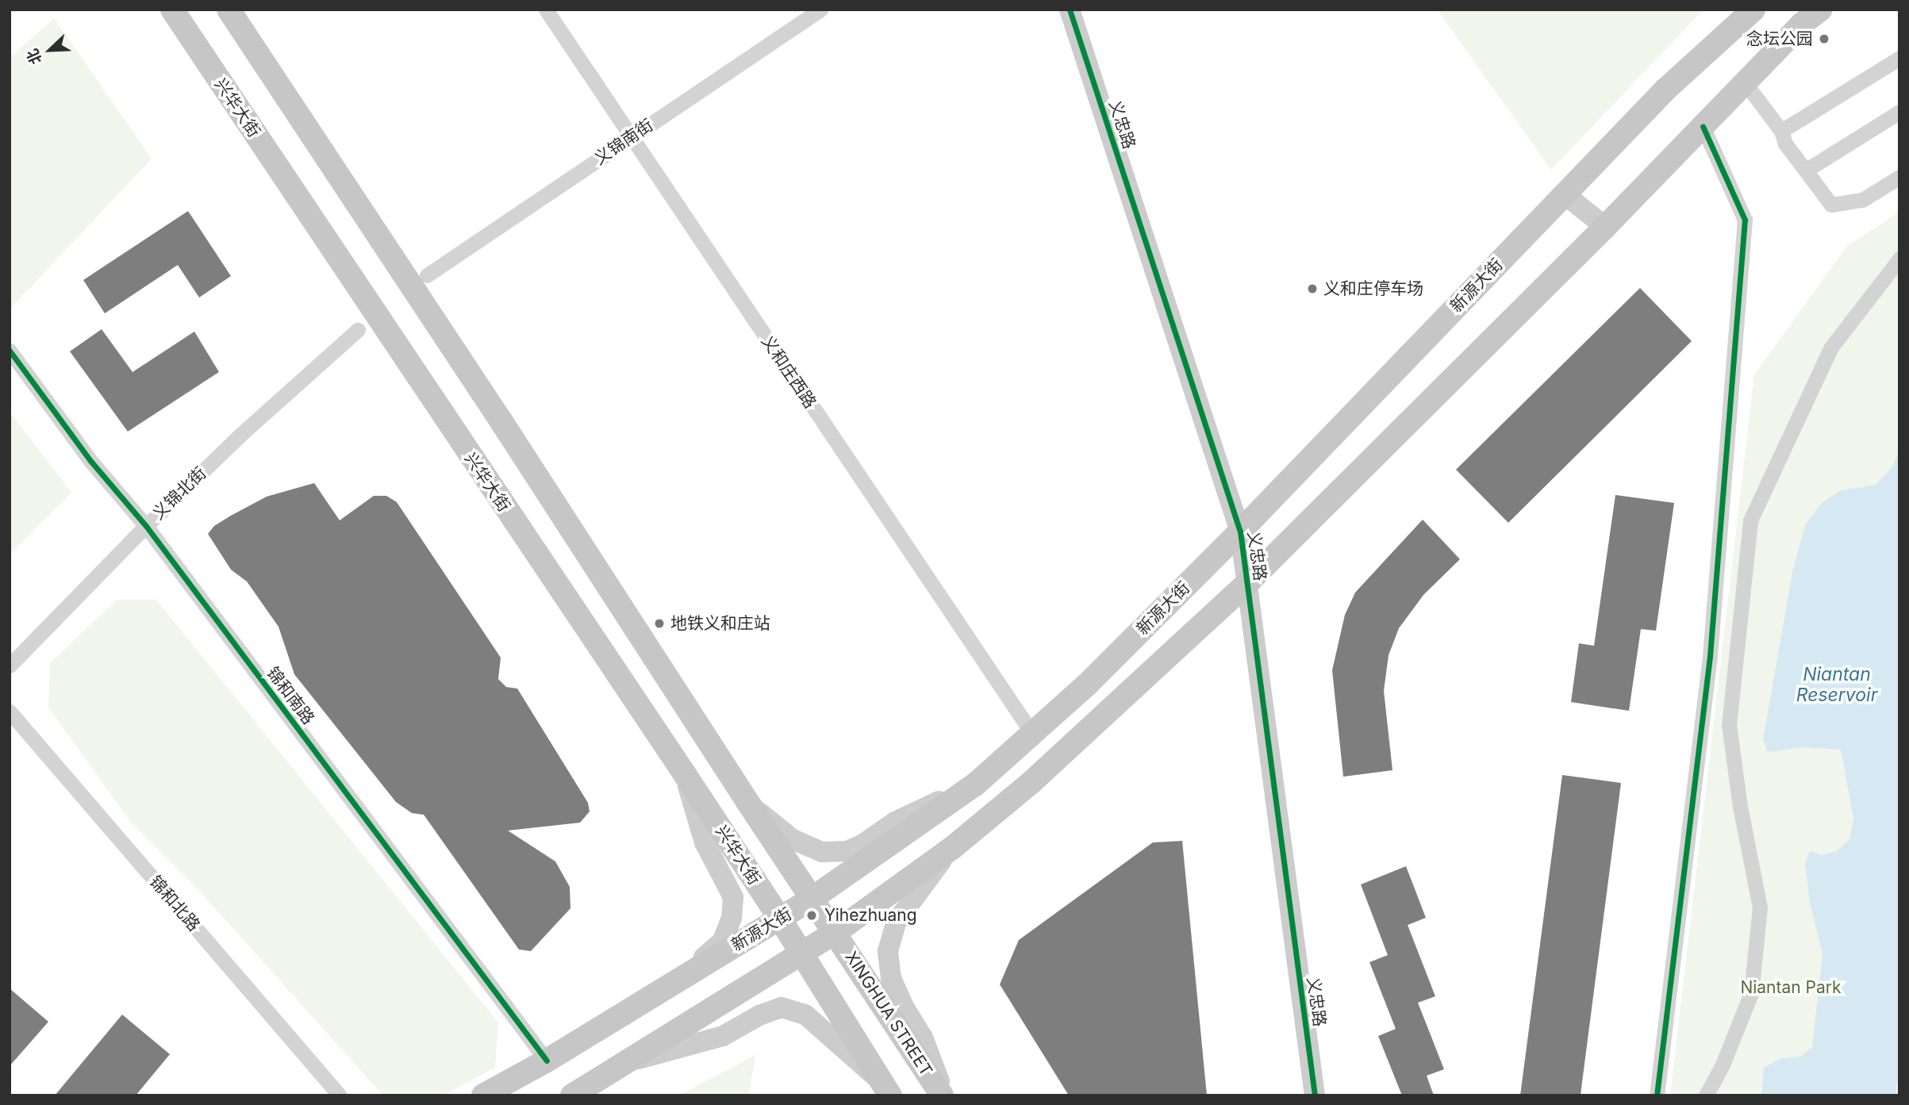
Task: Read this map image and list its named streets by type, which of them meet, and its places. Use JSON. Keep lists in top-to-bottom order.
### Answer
{
  "streets": {
    "main road": [
      "兴华大街",
      "义忠路",
      "新源大街",
      "XINGHUA STREET"
    ],
    "street": [
      "义锦南街",
      "义和庄西路",
      "义锦北街",
      "锦和南路",
      "锦和北路"
    ]
  },
  "crossings": [
    ["兴华大街", "新源大街"],
    ["义忠路", "新源大街"],
    ["义锦南街", "义和庄西路"],
    ["新源大街", "义和庄西路"],
    ["新源大街", "锦和南路"],
    ["义锦北街", "锦和南路"]
  ],
  "water": ["Niantan Reservoir"],
  "parks": ["Niantan Park"],
  "places": [
    "念坛公园",
    "义和庄停车场",
    "地铁义和庄站",
    "Yihezhuang"
  ],
  "north": "bottom left"
}
